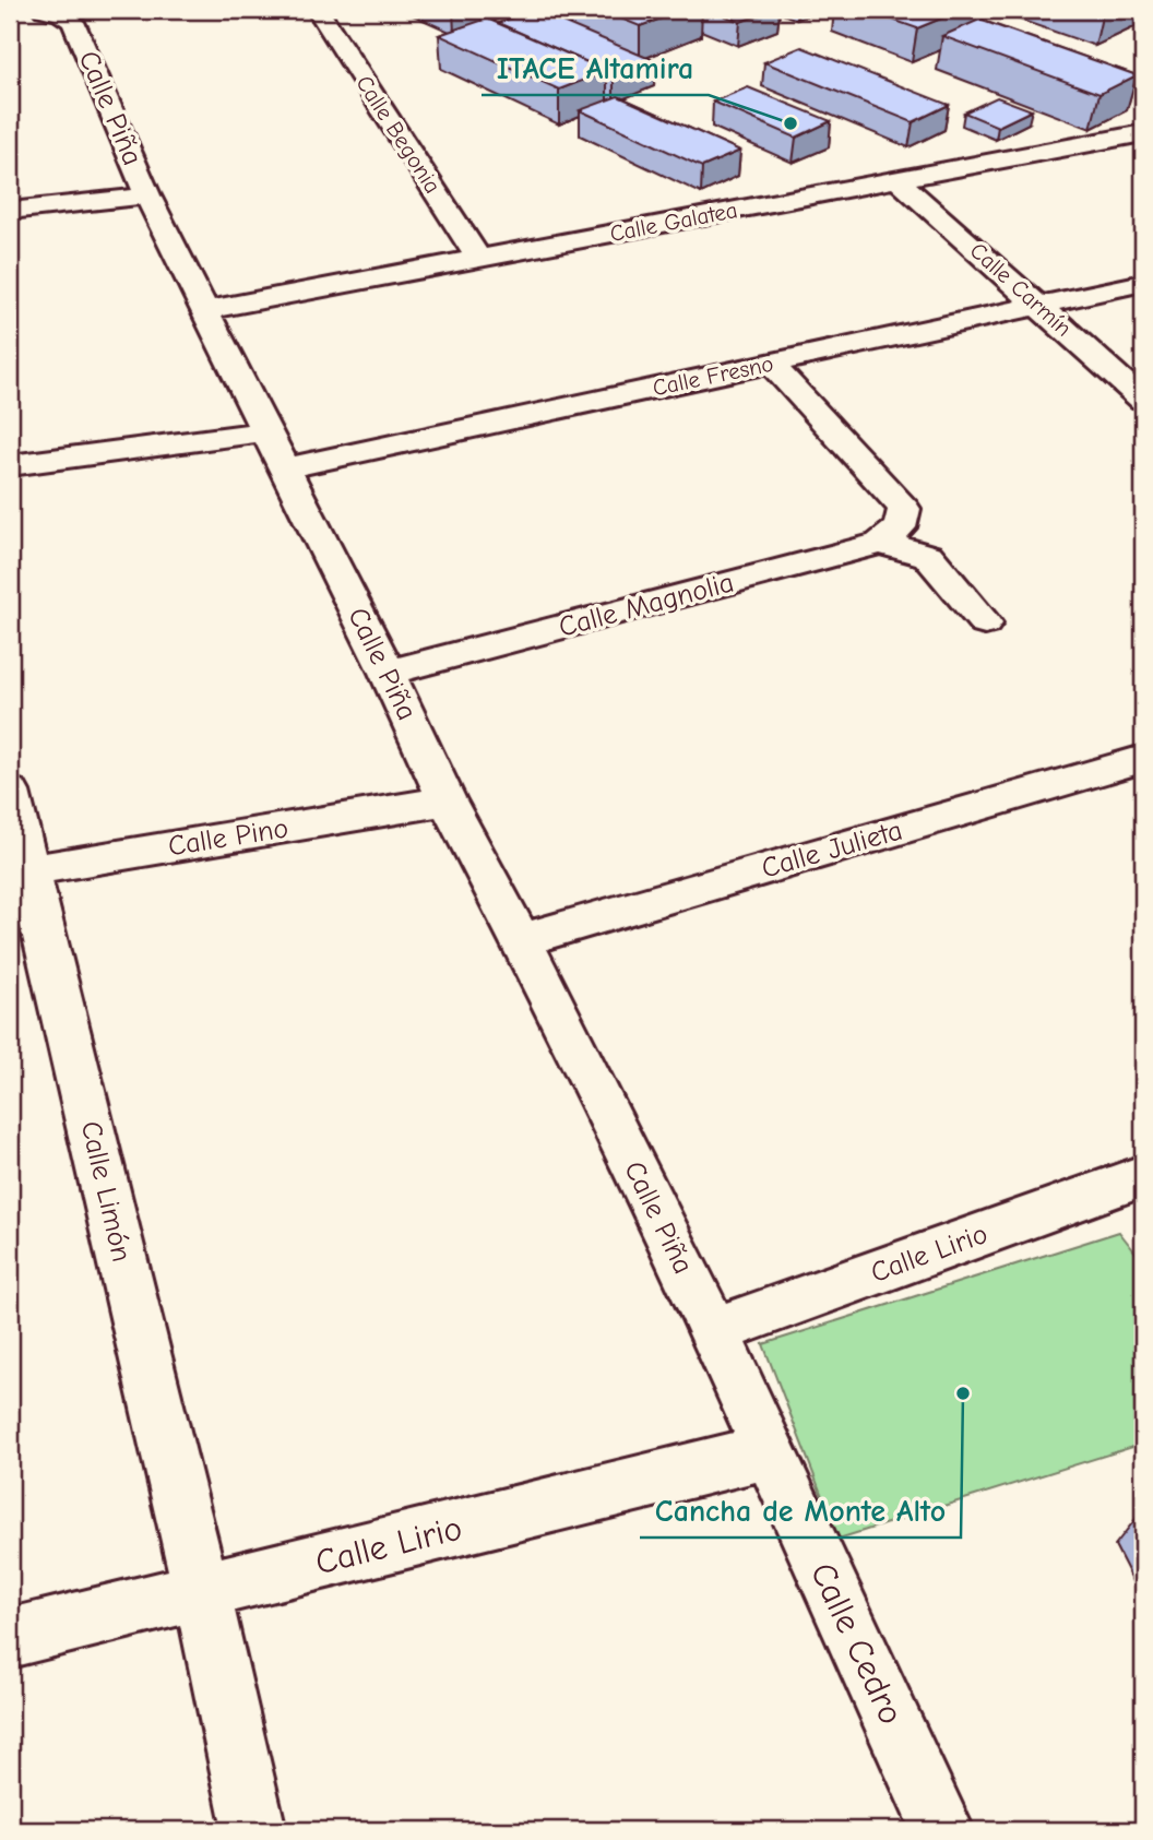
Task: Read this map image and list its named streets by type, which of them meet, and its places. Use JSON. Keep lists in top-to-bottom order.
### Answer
{
  "streets": {
    "street": [
      "Calle Piña",
      "Calle Begonia",
      "Calle Galatea",
      "Calle Carmín",
      "Calle Fresno",
      "Calle Magnolia",
      "Calle Pino",
      "Calle Julieta",
      "Calle Limón",
      "Calle Lirio",
      "Calle Cedro"
    ]
  },
  "crossings": [
    ["Calle Piña", "Calle Galatea"],
    ["Calle Piña", "Calle Fresno"],
    ["Calle Piña", "Calle Magnolia"],
    ["Calle Piña", "Calle Pino"],
    ["Calle Piña", "Calle Julieta"],
    ["Calle Piña", "Calle Lirio"],
    ["Calle Piña", "Calle Cedro"],
    ["Calle Begonia", "Calle Galatea"],
    ["Calle Galatea", "Calle Carmín"],
    ["Calle Carmín", "Calle Fresno"],
    ["Calle Pino", "Calle Limón"],
    ["Calle Limón", "Calle Lirio"],
    ["Calle Lirio", "Calle Cedro"]
  ],
  "places": ["ITACE Altamira", "Cancha de Monte Alto"]
}
